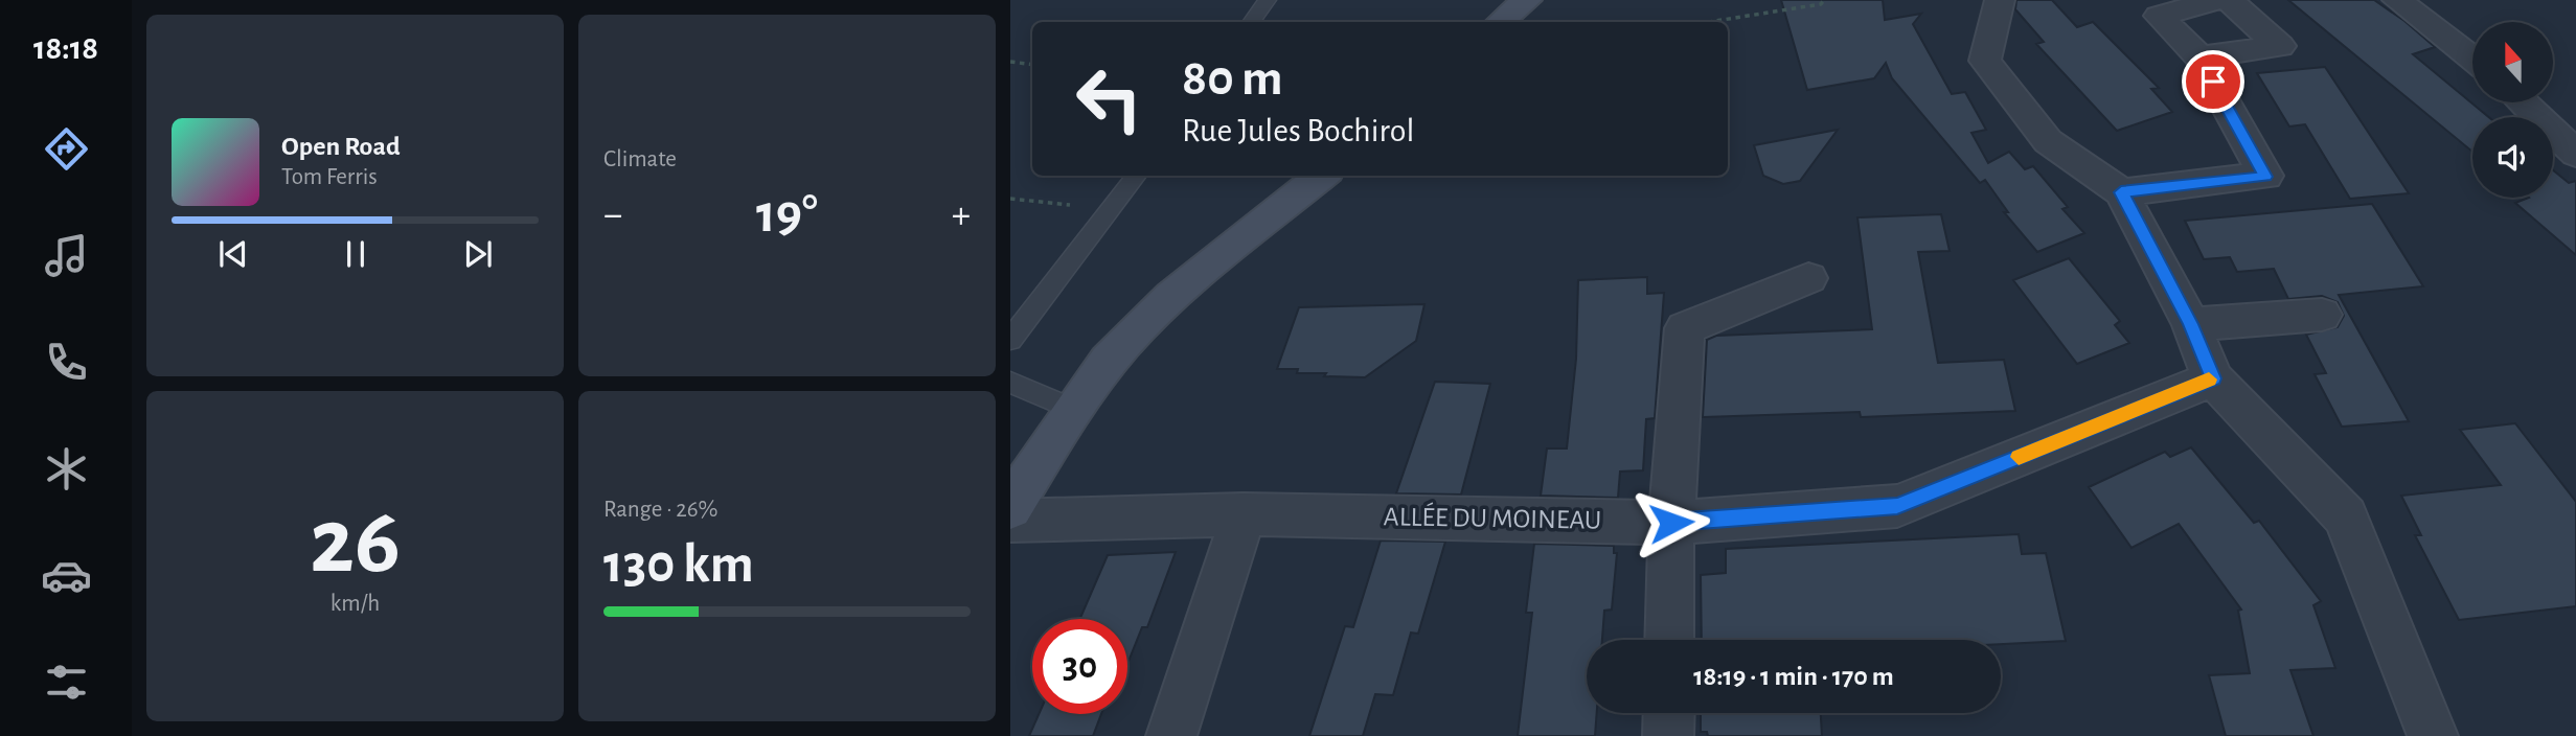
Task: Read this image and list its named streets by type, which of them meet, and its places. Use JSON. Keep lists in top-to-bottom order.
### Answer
{
  "streets": {
    "street": ["ALLÉE DU MOINEAU"]
  },
  "north": "top",
  "page": {
    "tabs": "18:18",
    "tile": [
      "Climate",
      ["26", "km/h"],
      ["Range · 26%", "130 km"]
    ],
    "turn": ["80 m", "Rue Jules Bochirol"],
    "song": ["Open Road", "Tom Ferris"],
    "heat": ["−", "19°", "+"],
    "limit": "30",
    "trip": "18:19 · 1 min · 170 m"
  }
}
